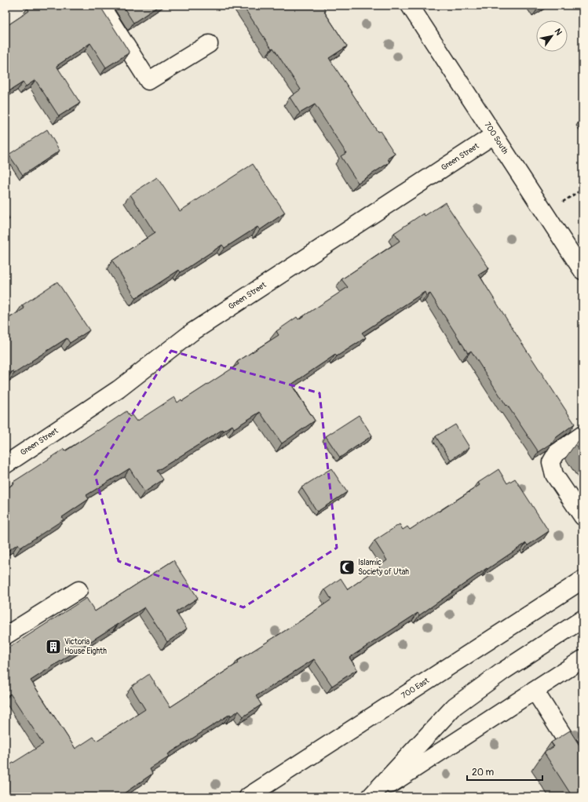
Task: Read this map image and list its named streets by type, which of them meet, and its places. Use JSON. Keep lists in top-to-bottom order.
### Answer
{
  "streets": {
    "main road": ["700 South", "Green Street", "700 East"]
  },
  "crossings": [
    ["700 South", "Green Street"]
  ],
  "places": {
    "mosque": ["Islamic Society of Utah"],
    "building": ["Victoria House Eighth"]
  },
  "scale_bar": "20 m",
  "north": "top right"
}
